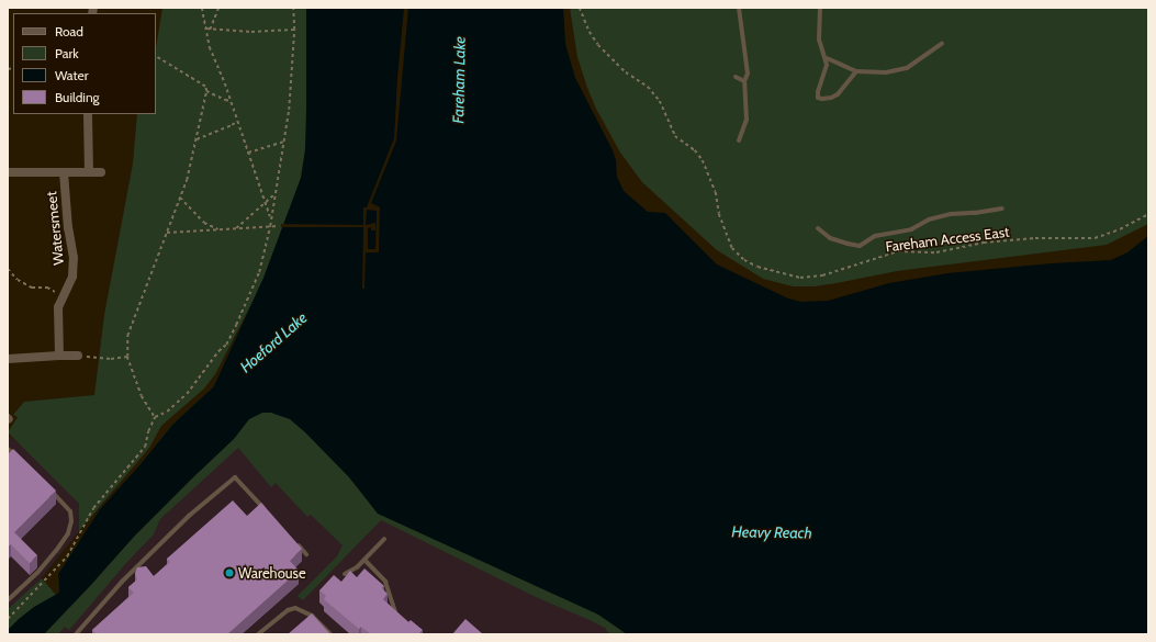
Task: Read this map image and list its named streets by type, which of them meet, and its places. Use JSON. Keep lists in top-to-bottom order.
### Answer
{
  "streets": {
    "street": ["Watersmeet"],
    "path": ["Fareham Access East"]
  },
  "water": ["Fareham Lake", "Hoeford Lake", "Heavy Reach"],
  "places": ["Warehouse"],
  "legend": [
    "Road",
    "Park",
    "Water",
    "Building"
  ]
}
